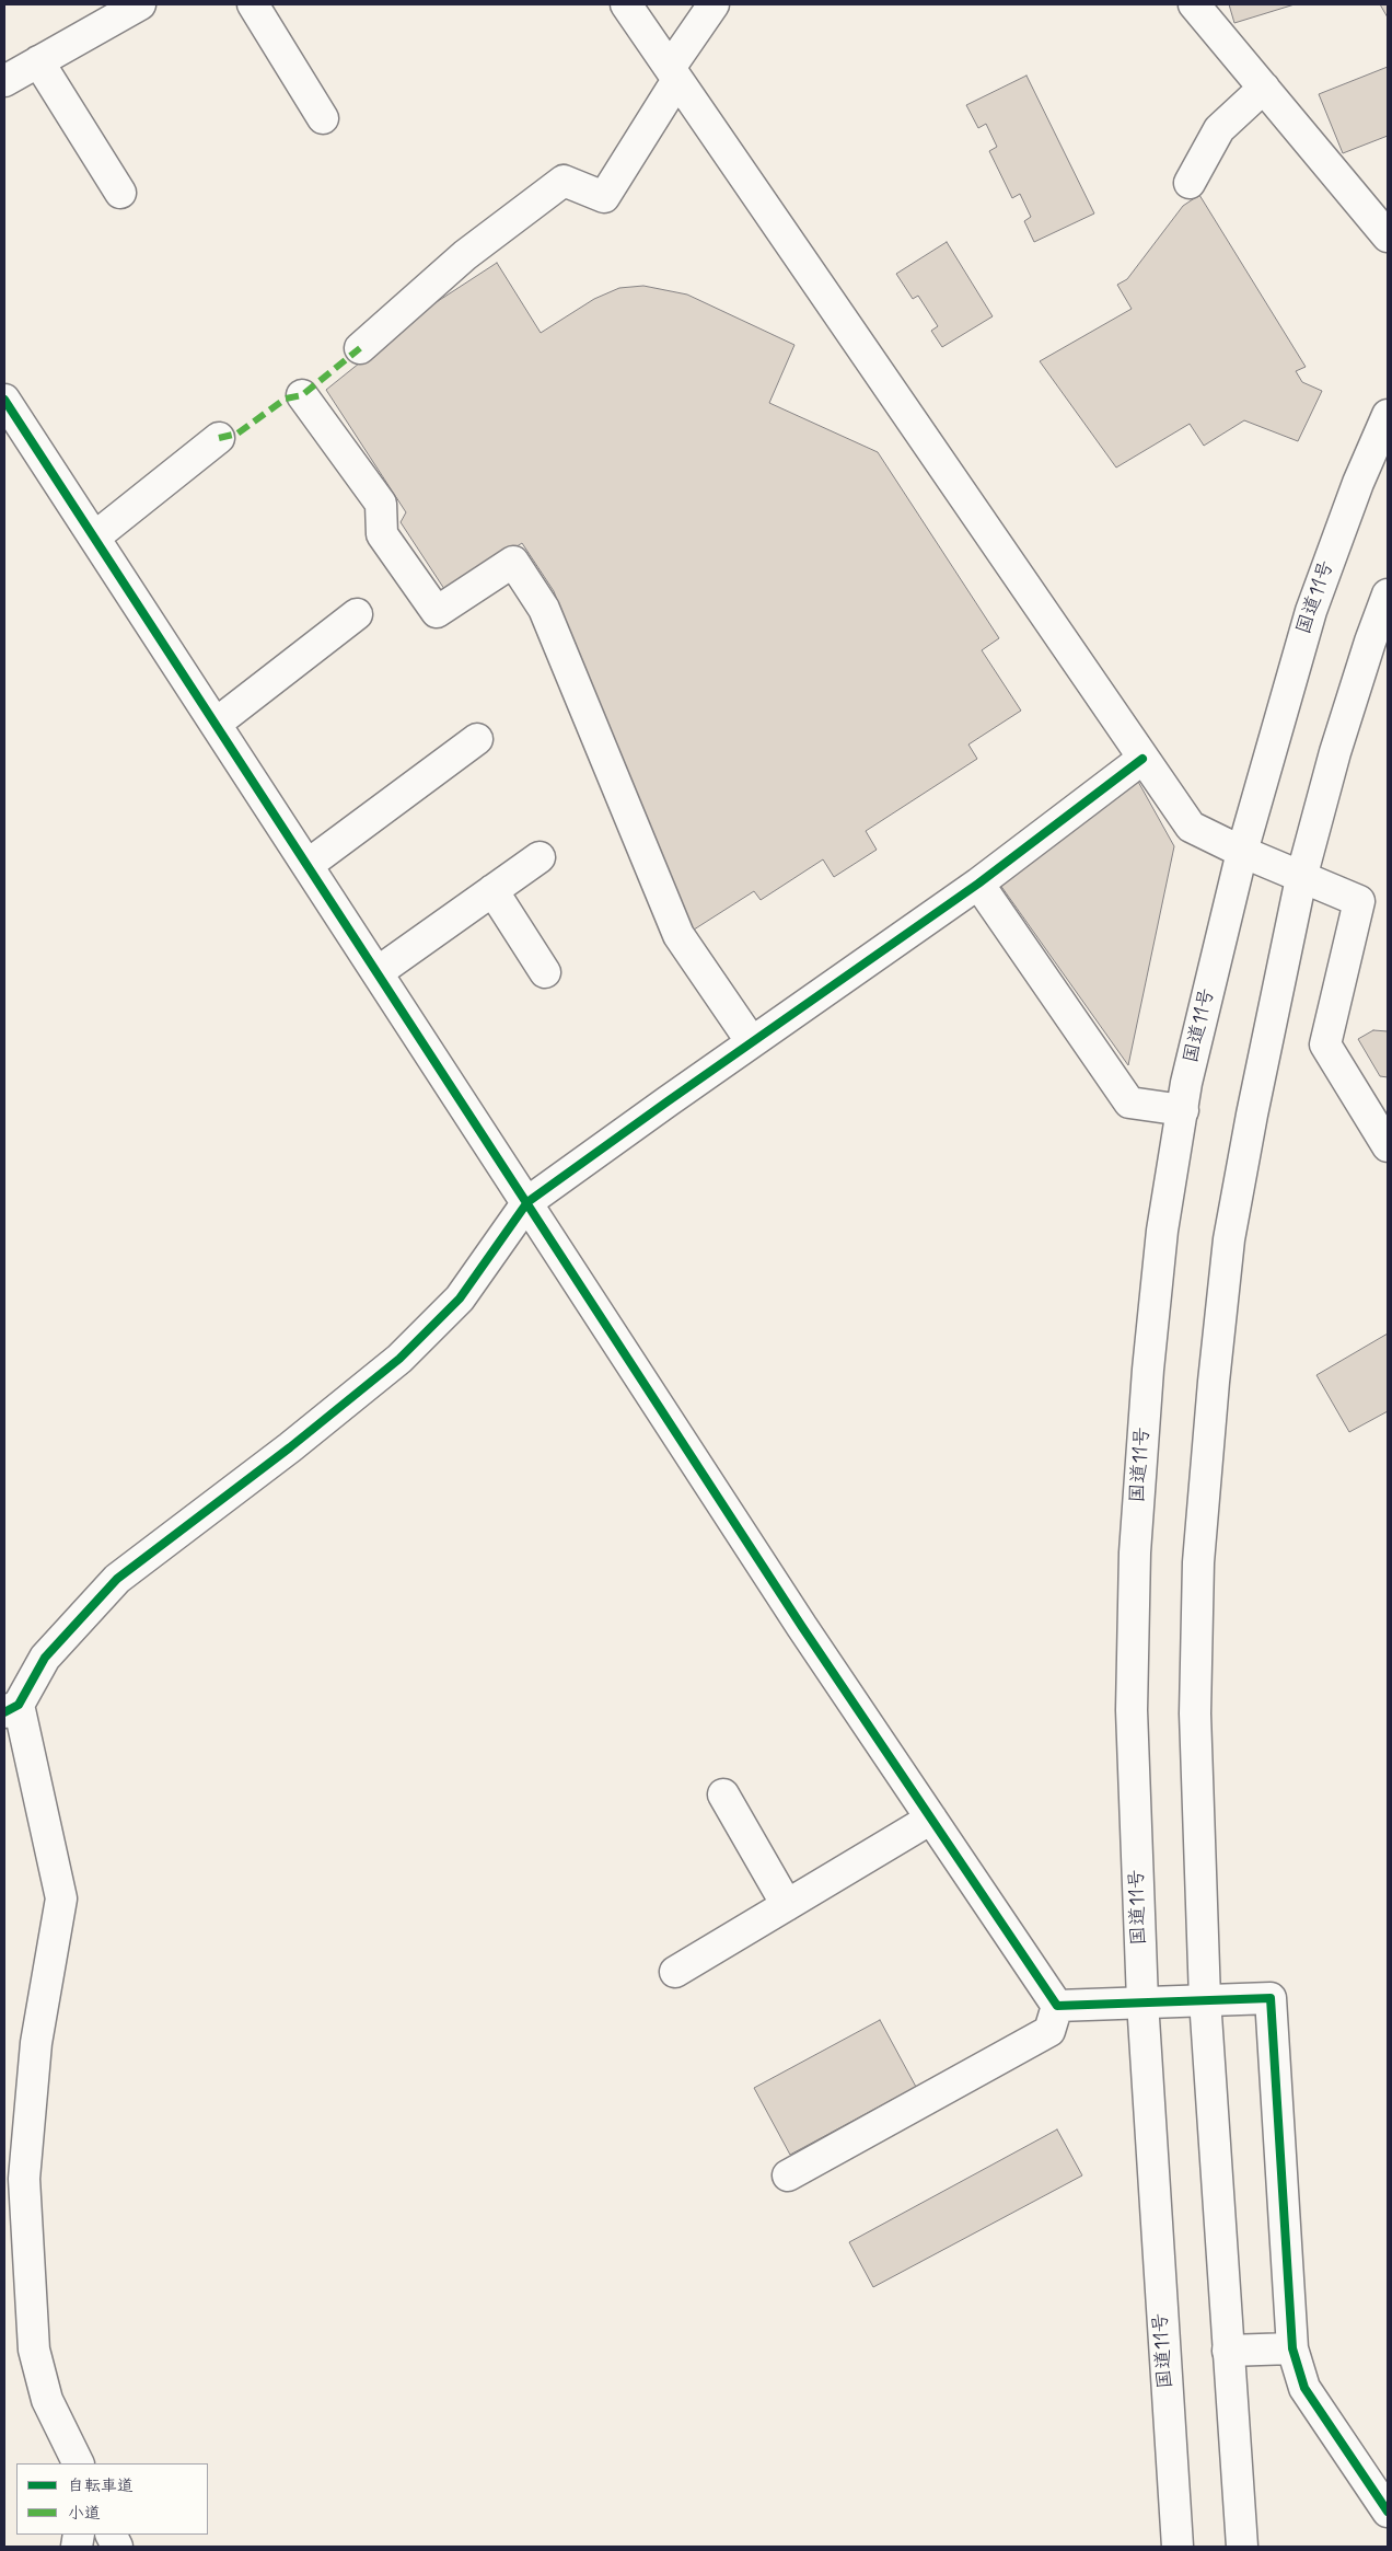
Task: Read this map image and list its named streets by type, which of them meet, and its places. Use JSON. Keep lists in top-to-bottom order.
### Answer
{
  "streets": {
    "main road": ["国道11号"]
  },
  "legend": ["自転車道", "小道"]
}
